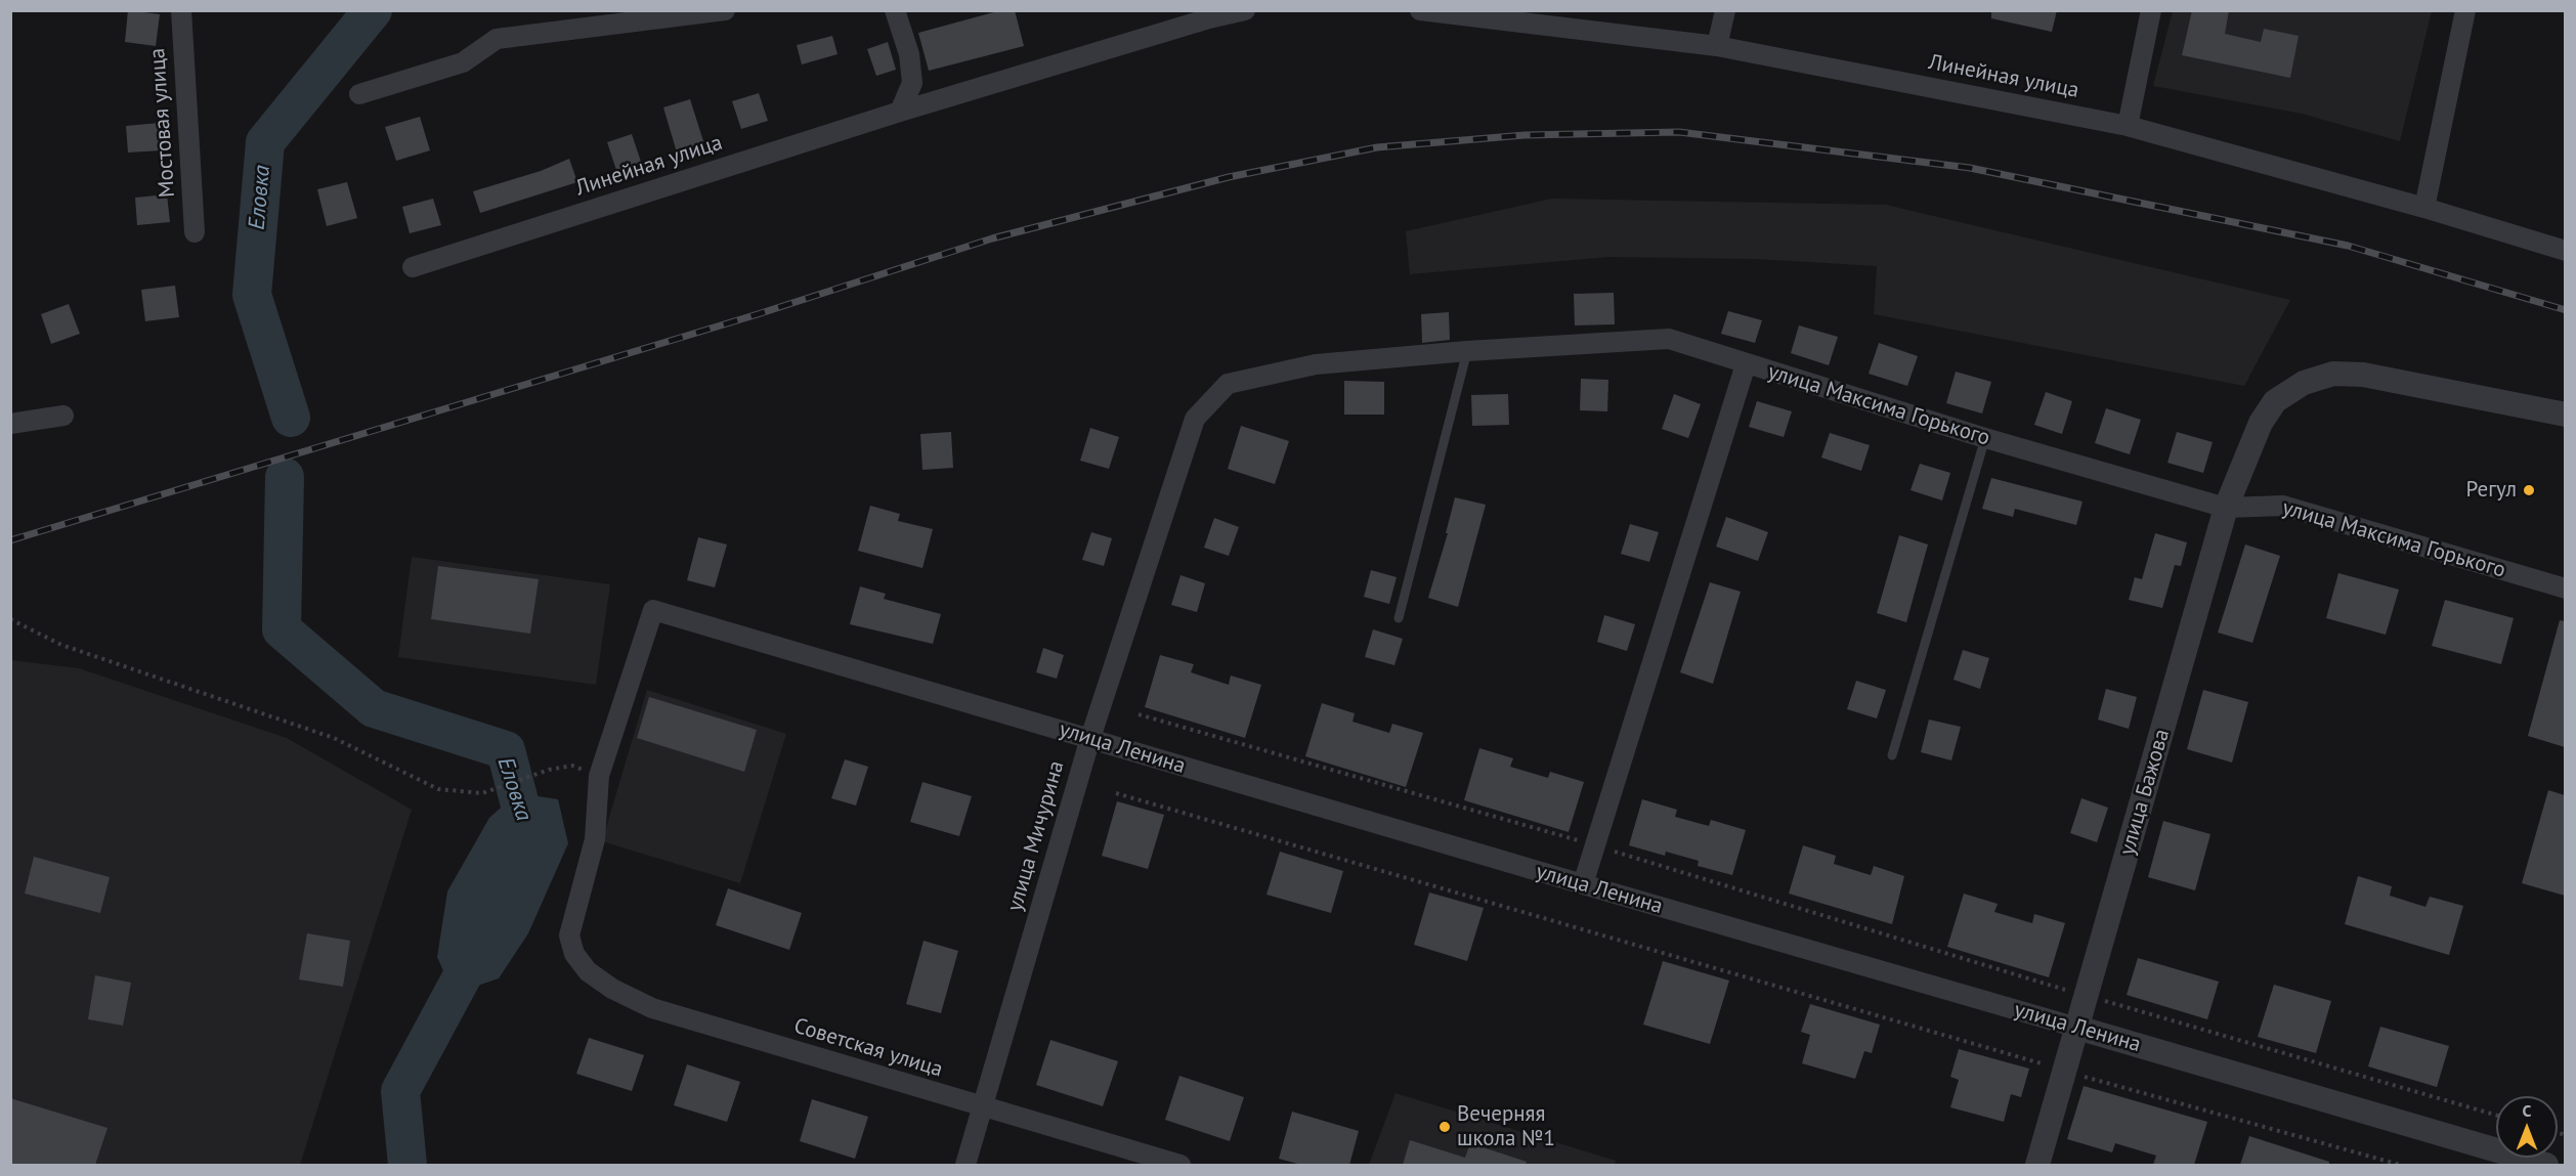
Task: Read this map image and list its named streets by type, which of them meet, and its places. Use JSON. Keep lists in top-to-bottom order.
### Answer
{
  "streets": {
    "street": [
      "Линейная улица",
      "Мостовая улица",
      "улица Максима Горького",
      "улица Ленина",
      "улица Бажова",
      "улица Мичурина",
      "Советская улица"
    ]
  },
  "crossings": [
    ["улица Максима Горького", "улица Бажова"],
    ["улица Максима Горького", "улица Мичурина"],
    ["улица Ленина", "улица Бажова"],
    ["улица Ленина", "улица Мичурина"],
    ["улица Ленина", "Советская улица"],
    ["улица Мичурина", "Советская улица"]
  ],
  "water": ["Еловка"],
  "places": ["Регул", "Вечерняя школа №1"],
  "north": "top"
}
